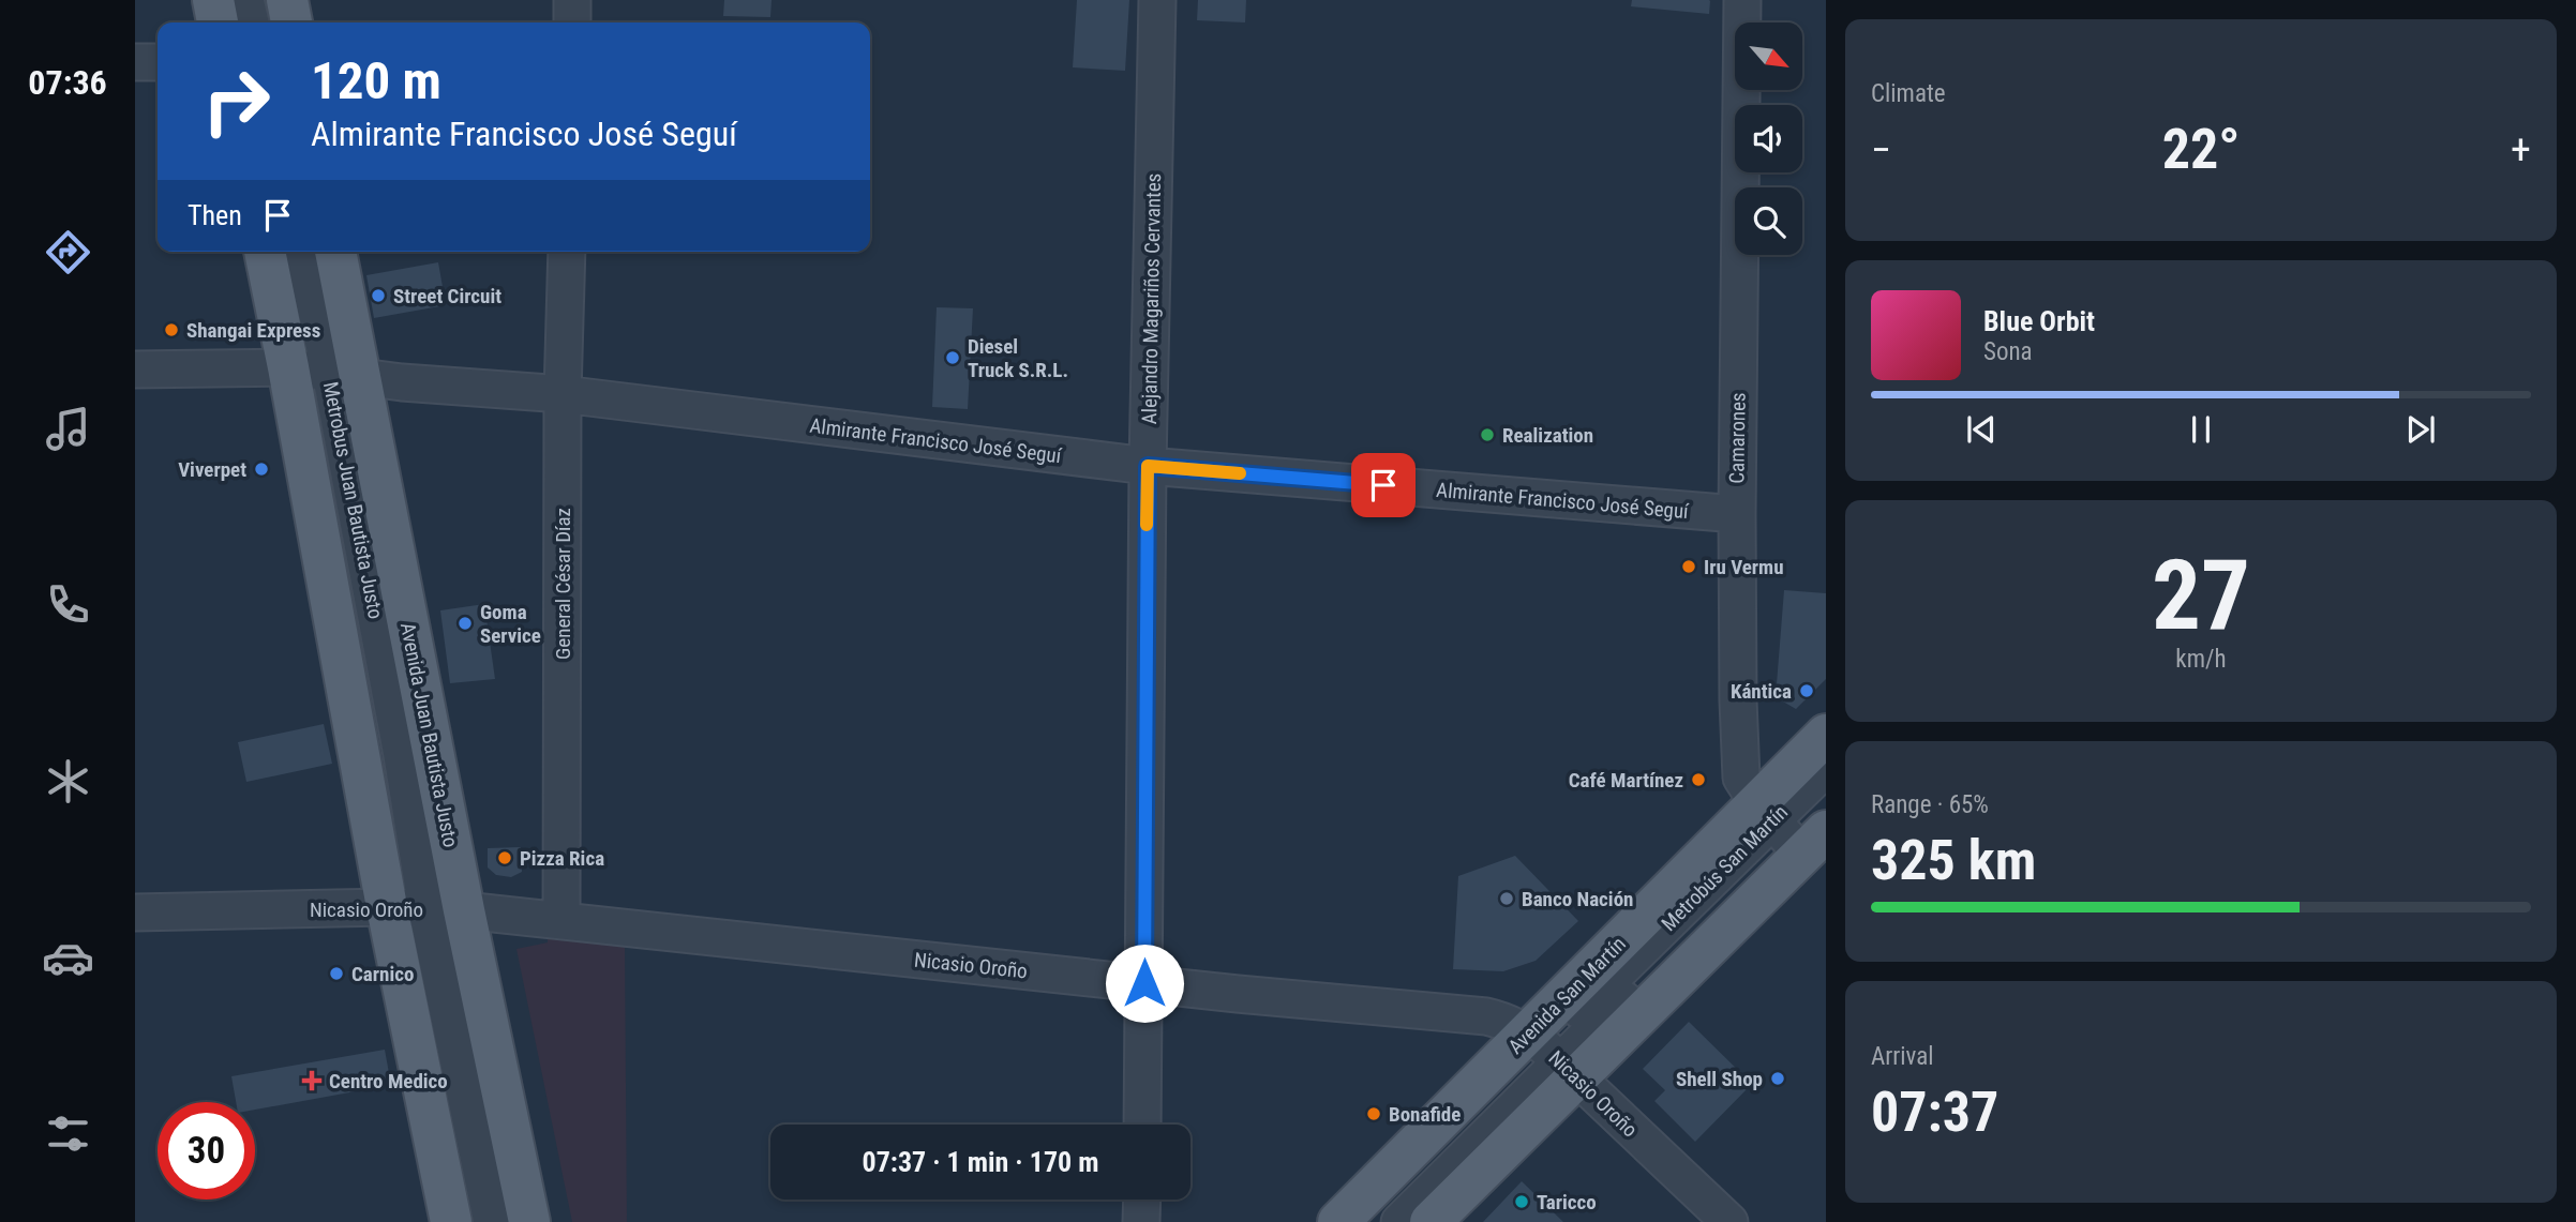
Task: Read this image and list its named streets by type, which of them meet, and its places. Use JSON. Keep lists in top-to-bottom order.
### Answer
{
  "streets": {
    "main road": ["Avenida Juan Bautista Justo", "Avenida San Martín"],
    "street": [
      "Alejandro Magariños Cervantes",
      "Camarones",
      "Almirante Francisco José Seguí",
      "Metrobus Juan Bautista Justo",
      "General César Díaz",
      "Metrobús San Martín",
      "Nicasio Oroño"
    ]
  },
  "crossings": [
    ["Alejandro Magariños Cervantes", "Almirante Francisco José Seguí"],
    ["Alejandro Magariños Cervantes", "Nicasio Oroño"],
    ["Camarones", "Almirante Francisco José Seguí"],
    ["Camarones", "Metrobús San Martín"],
    ["Camarones", "Avenida San Martín"],
    ["Almirante Francisco José Seguí", "Metrobus Juan Bautista Justo"],
    ["Almirante Francisco José Seguí", "General César Díaz"],
    ["Almirante Francisco José Seguí", "Avenida Juan Bautista Justo"],
    ["Metrobus Juan Bautista Justo", "Avenida Juan Bautista Justo"],
    ["Metrobus Juan Bautista Justo", "Nicasio Oroño"],
    ["General César Díaz", "Nicasio Oroño"],
    ["Avenida Juan Bautista Justo", "Nicasio Oroño"],
    ["Metrobús San Martín", "Avenida San Martín"],
    ["Nicasio Oroño", "Avenida San Martín"]
  ],
  "places": {
    "other": [
      "Street Circuit",
      "Shangai Express",
      "Diesel Truck S.R.L.",
      "Realization",
      "Viverpet",
      "Iru Vermu",
      "Goma Service",
      "Kántica",
      "Café Martínez",
      "Pizza Rica",
      "Banco Nación",
      "Carnico",
      "Shell Shop",
      "Bonafide",
      "Taricco"
    ],
    "health": ["Centro Medico"]
  },
  "north": "bottom right",
  "page": {
    "tabs": "07:36",
    "tile": [
      "Climate",
      ["27", "km/h"],
      ["Range · 65%", "325 km"],
      ["Arrival", "07:37"]
    ],
    "turn": ["120 m", "Almirante Francisco José Seguí"],
    "heat": ["−", "22°", "+"],
    "then": "Then",
    "song": ["Blue Orbit", "Sona"],
    "limit": "30",
    "trip": "07:37 · 1 min · 170 m"
  }
}
